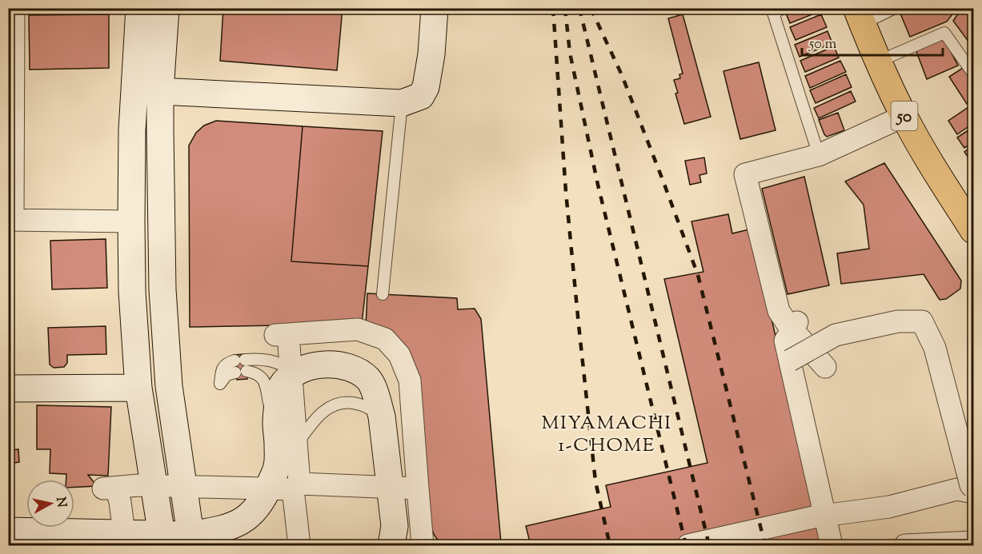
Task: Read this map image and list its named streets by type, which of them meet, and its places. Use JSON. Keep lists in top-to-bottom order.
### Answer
{
  "streets": {
    "main road": ["50"]
  },
  "districts": ["MIYAMACHI 1-CHOME"],
  "scale_bar": "50 m",
  "north": "right"
}
